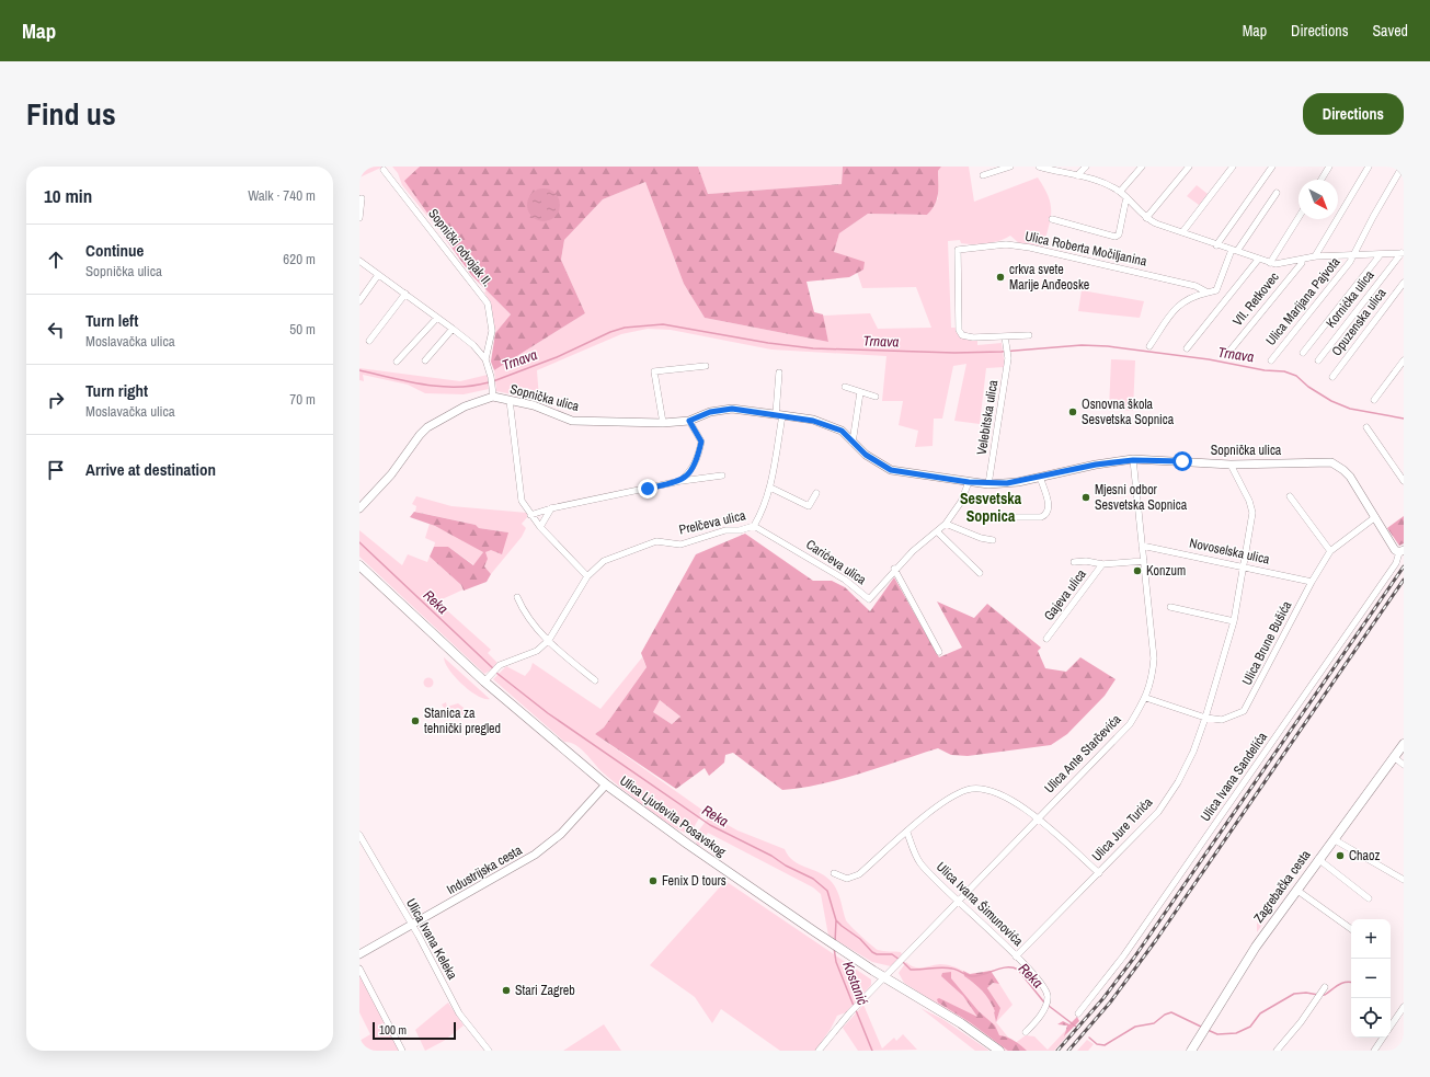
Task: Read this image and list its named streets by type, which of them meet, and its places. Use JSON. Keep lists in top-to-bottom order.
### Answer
{
  "streets": {
    "main road": ["Ulica Ljudevita Posavskog", "Zagrebačka cesta"],
    "street": [
      "Sopnički odvojak II.",
      "Ulica Roberta Močiljanina",
      "VII. Retkovec",
      "Kornićka ulica",
      "Ulica Marijana Pajvota",
      "Opuzenska ulica",
      "Sopnička ulica",
      "Velebitska ulica",
      "Prelčeva ulica",
      "Novoselska ulica",
      "Carićeva ulica",
      "Gajeva ulica",
      "Ulica Brune Bušića",
      "Ulica Ante Starčevića",
      "Ulica Ivana Sandelića",
      "Ulica Jure Turića",
      "Industrijska cesta",
      "Ulica Ivana Šimunovića",
      "Ulica Ivana Keleka"
    ]
  },
  "crossings": [
    ["Ulica Roberta Močiljanina", "Velebitska ulica"],
    ["VII. Retkovec", "Kornićka ulica"],
    ["VII. Retkovec", "Ulica Marijana Pajvota"],
    ["Sopnička ulica", "Velebitska ulica"],
    ["Sopnička ulica", "Prelčeva ulica"],
    ["Sopnička ulica", "Carićeva ulica"],
    ["Sopnička ulica", "Ulica Brune Bušića"],
    ["Sopnička ulica", "Ulica Ante Starčevića"],
    ["Sopnička ulica", "Ulica Ivana Sandelića"],
    ["Sopnička ulica", "Ulica Jure Turića"],
    ["Prelčeva ulica", "Carićeva ulica"],
    ["Prelčeva ulica", "Ulica Ljudevita Posavskog"],
    ["Novoselska ulica", "Ulica Brune Bušića"],
    ["Novoselska ulica", "Ulica Ante Starčevića"],
    ["Novoselska ulica", "Ulica Jure Turića"],
    ["Gajeva ulica", "Ulica Ante Starčevića"],
    ["Ulica Brune Bušića", "Ulica Ante Starčevića"],
    ["Ulica Brune Bušića", "Ulica Jure Turića"],
    ["Ulica Ante Starčevića", "Ulica Ljudevita Posavskog"],
    ["Ulica Ante Starčevića", "Ulica Ivana Šimunovića"],
    ["Ulica Ljudevita Posavskog", "Industrijska cesta"],
    ["Ulica Jure Turića", "Ulica Ivana Šimunovića"],
    ["Industrijska cesta", "Ulica Ivana Keleka"]
  ],
  "districts": ["Sesvetska Sopnica"],
  "water": ["Trnava", "Reka", "Kostanić"],
  "places": [
    "crkva svete Marije Anđeoske",
    "Osnovna škola Sesvetska Sopnica",
    "Mjesni odbor Sesvetska Sopnica",
    "Konzum",
    "Stanica za tehnički pregled",
    "Chaoz",
    "Fenix D tours",
    "Stari Zagreb"
  ],
  "scale_bar": "100 m",
  "north": "bottom right",
  "page": {
    "header": "Map",
    "nav": ["Map", "Directions", "Saved"],
    "title": "Find us",
    "buttons": "Directions",
    "heading": ["10 min", "Walk · 740 m"],
    "list": [
      ["Continue", "Sopnička ulica", "620 m"],
      ["Turn left", "Moslavačka ulica", "50 m"],
      ["Turn right", "Moslavačka ulica", "70 m"],
      "Arrive at destination"
    ],
    "map_buttons": ["+", "−"],
    "scale": "100 m"
  }
}
